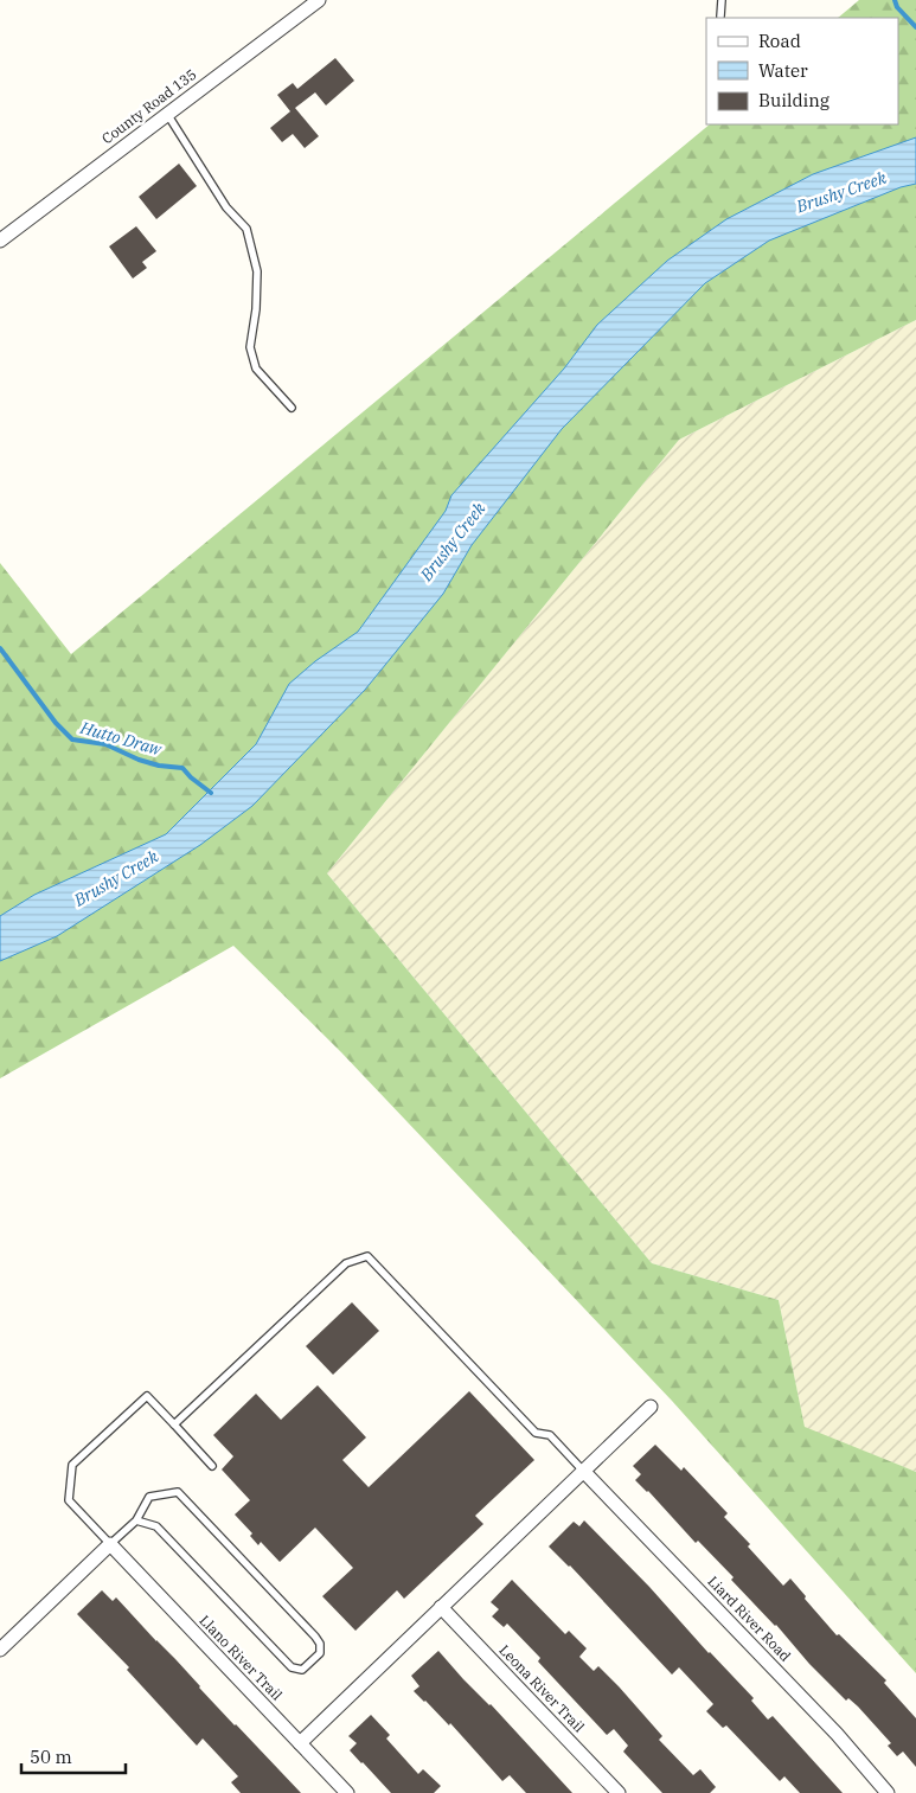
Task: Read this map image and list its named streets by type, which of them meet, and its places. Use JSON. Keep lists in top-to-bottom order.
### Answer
{
  "streets": {
    "street": [
      "County Road 135",
      "Liard River Road",
      "Llano River Trail",
      "Leona River Trail"
    ]
  },
  "water": ["Brushy Creek", "Hutto Draw"],
  "legend": ["Road", "Water", "Building"],
  "scale_bar": "50 m"
}
